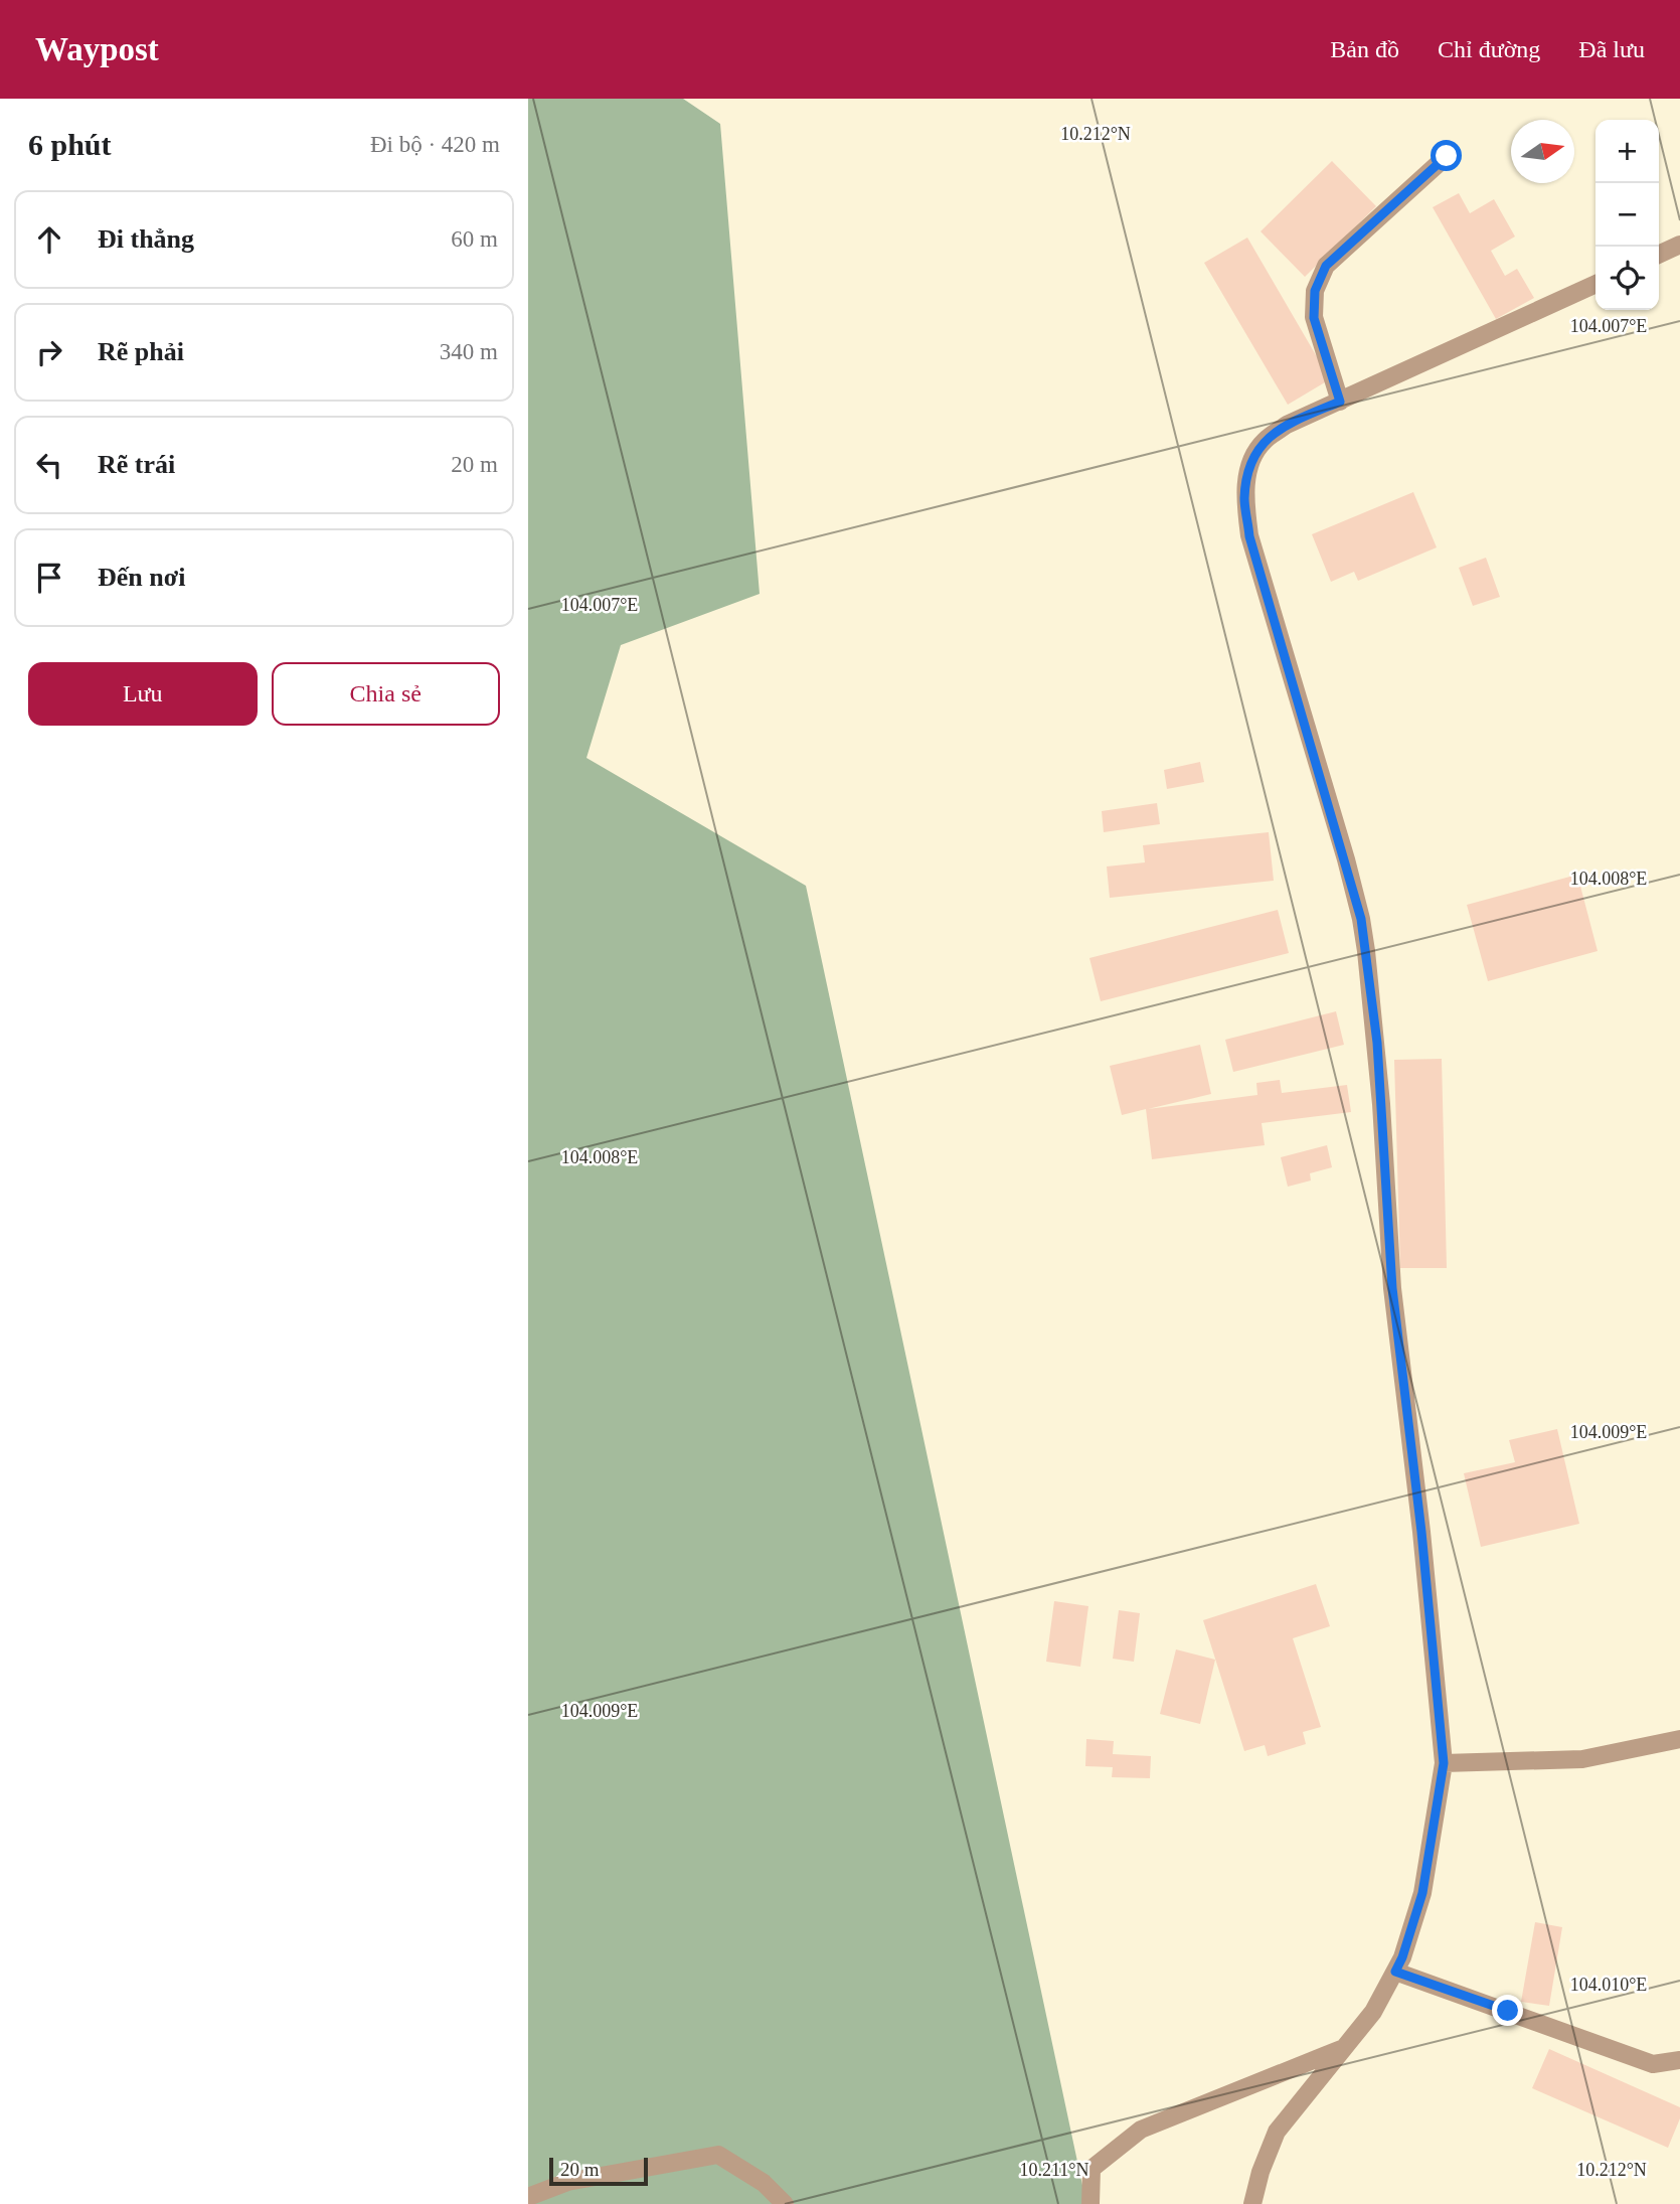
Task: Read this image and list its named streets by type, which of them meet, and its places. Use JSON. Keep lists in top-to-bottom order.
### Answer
{
  "scale_bar": "20 m",
  "north": "right",
  "page": {
    "header": "Waypost",
    "nav": ["Bản đồ", "Chỉ đường", "Đã lưu"],
    "heading": ["6 phút", "Đi bộ · 420 m"],
    "map_buttons": ["+", "−"],
    "list": [
      ["Đi thẳng", "60 m"],
      ["Rẽ phải", "340 m"],
      ["Rẽ trái", "20 m"],
      "Đến nơi"
    ],
    "buttons": ["Lưu", "Chia sẻ"],
    "scale": "20 m"
  },
  "coordinates": [
    "10.212°N",
    "104.007°E",
    "104.008°E",
    "104.009°E",
    "104.010°E",
    "10.211°N"
  ]
}
